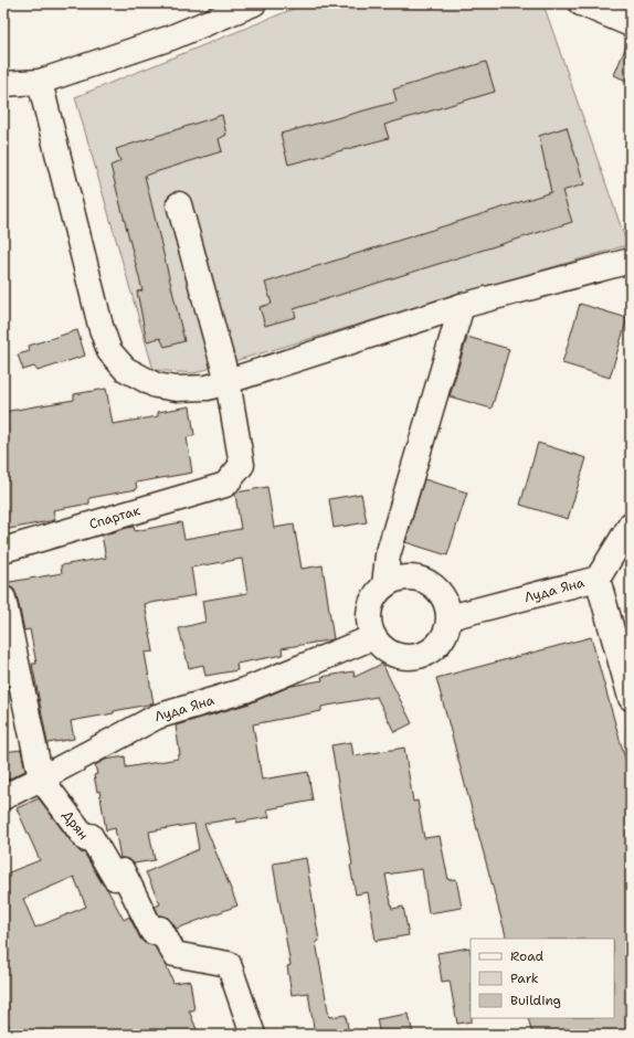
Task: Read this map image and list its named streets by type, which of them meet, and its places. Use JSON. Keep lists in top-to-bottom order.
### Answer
{
  "streets": {
    "street": ["Спартак", "Луда Яна", "Дрян"]
  },
  "crossings": [
    ["Луда Яна", "Дрян"]
  ],
  "legend": ["Road", "Park", "Building"]
}
